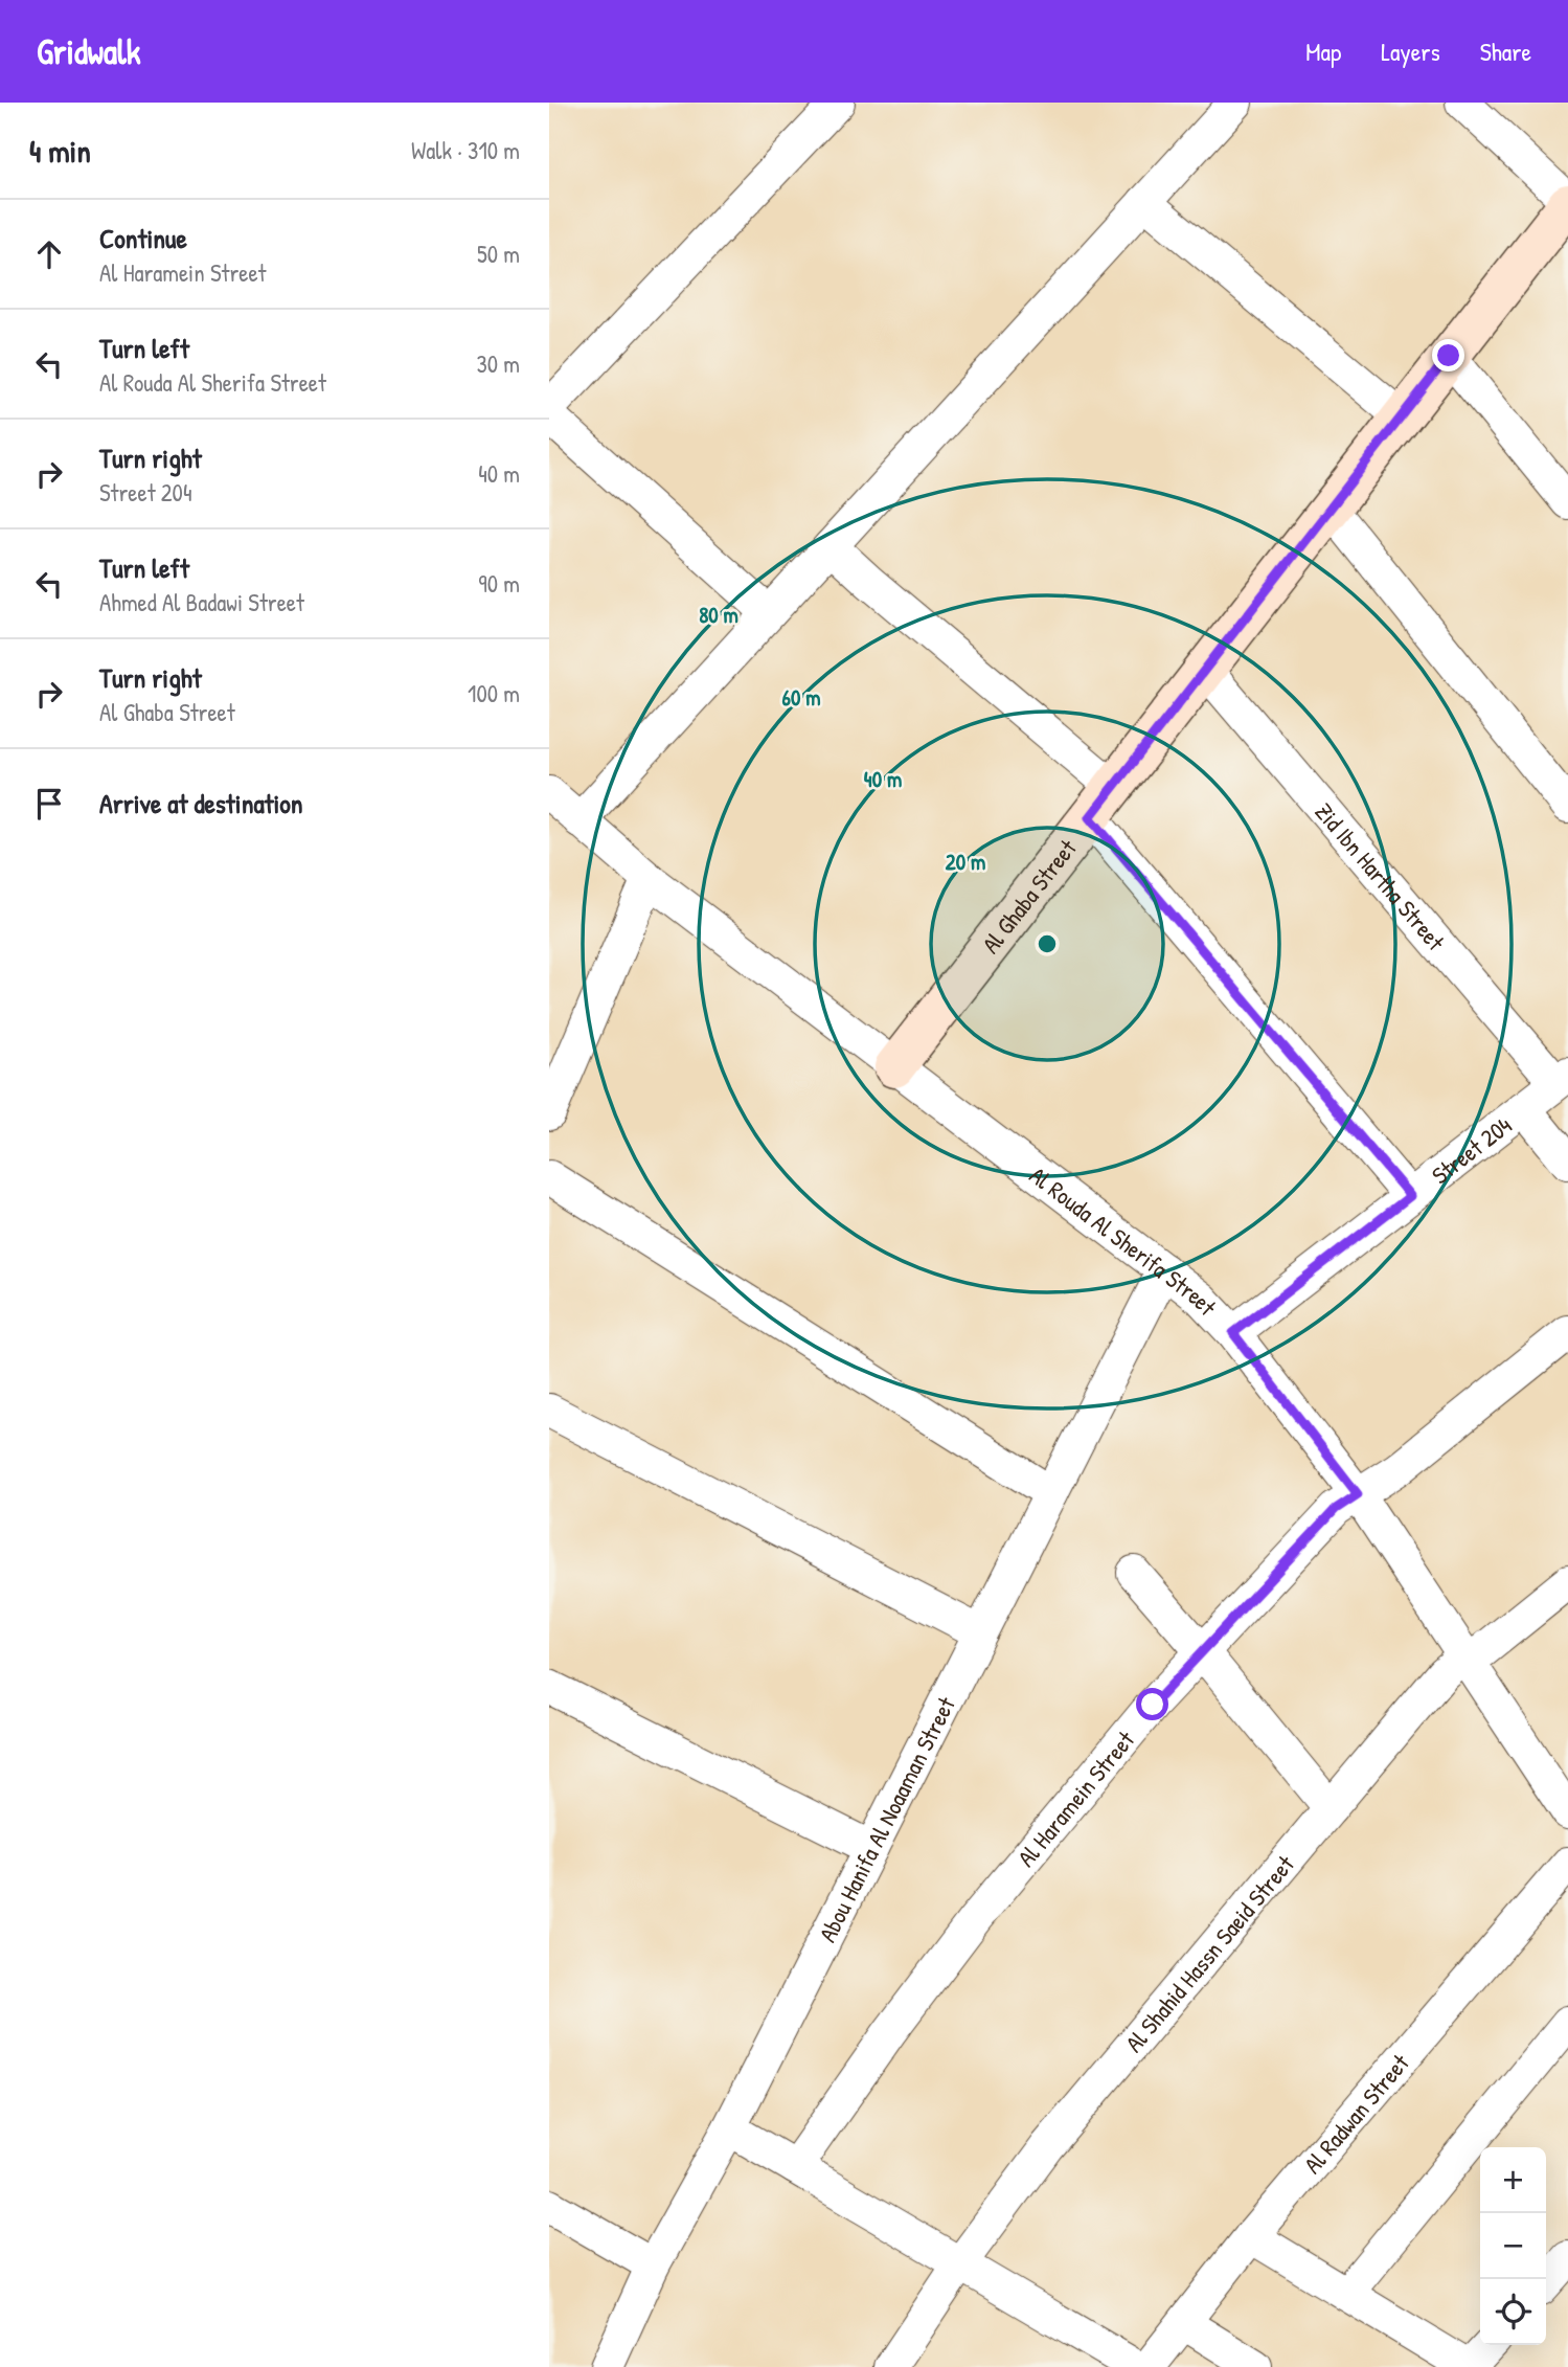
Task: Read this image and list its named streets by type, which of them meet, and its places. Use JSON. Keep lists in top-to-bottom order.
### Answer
{
  "streets": {
    "street": [
      "Zid Ibn Hartha Street",
      "Al Ghaba Street",
      "Street 204",
      "Al Rouda Al Sherifa Street",
      "Al Haramein Street",
      "Abou Hanifa Al Noaaman Street",
      "Al Shahid Hassn Saeid Street",
      "Al Radwan Street"
    ]
  },
  "crossings": [
    ["Zid Ibn Hartha Street", "Al Ghaba Street"],
    ["Zid Ibn Hartha Street", "Street 204"],
    ["Al Ghaba Street", "Al Rouda Al Sherifa Street"],
    ["Street 204", "Al Rouda Al Sherifa Street"],
    ["Al Rouda Al Sherifa Street", "Al Haramein Street"],
    ["Al Rouda Al Sherifa Street", "Abou Hanifa Al Noaaman Street"],
    ["Al Rouda Al Sherifa Street", "Al Shahid Hassn Saeid Street"]
  ],
  "page": {
    "header": "Gridwalk",
    "nav": ["Map", "Layers", "Share"],
    "heading": ["4 min", "Walk · 310 m"],
    "list": [
      ["Continue", "Al Haramein Street", "50 m"],
      ["Turn left", "Al Rouda Al Sherifa Street", "30 m"],
      ["Turn right", "Street 204", "40 m"],
      ["Turn left", "Ahmed Al Badawi Street", "90 m"],
      ["Turn right", "Al Ghaba Street", "100 m"],
      "Arrive at destination"
    ],
    "map_buttons": ["+", "−"]
  },
  "rings": [
    "80 m",
    "60 m",
    "40 m",
    "20 m"
  ]
}
